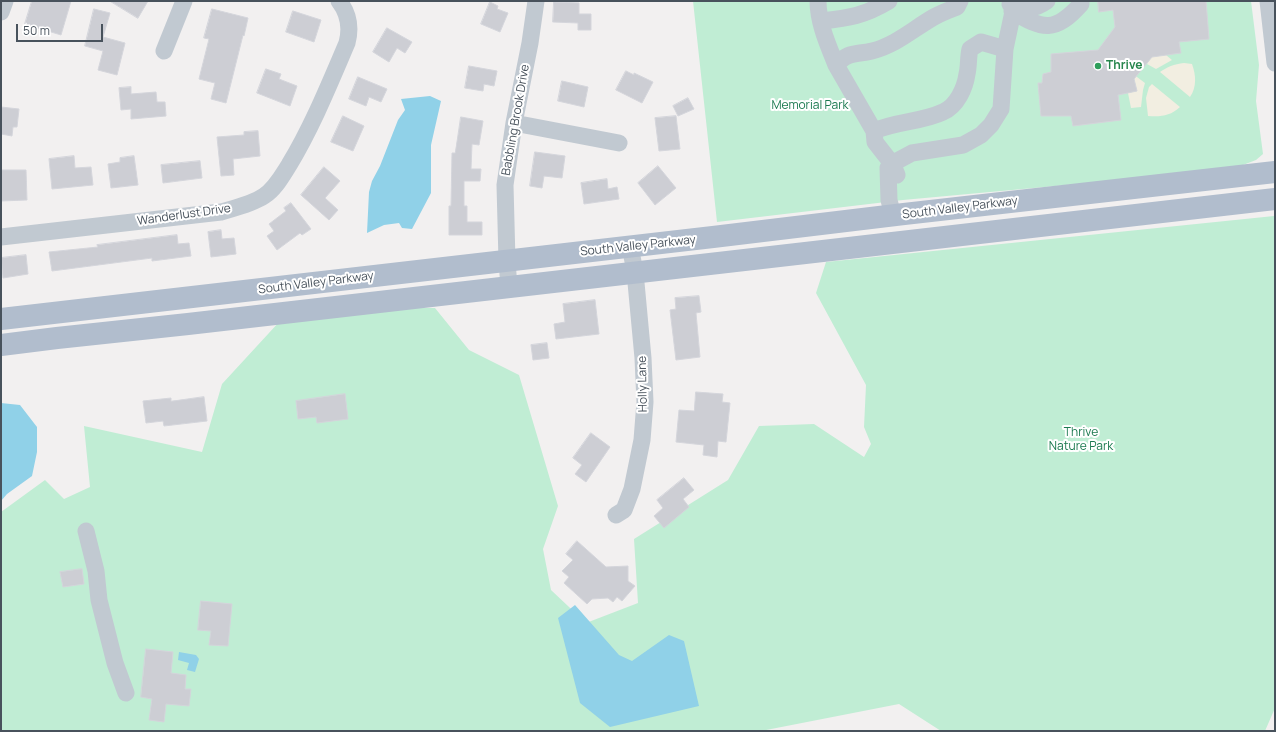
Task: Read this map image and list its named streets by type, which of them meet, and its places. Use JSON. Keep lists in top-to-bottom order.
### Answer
{
  "streets": {
    "main road": ["South Valley Parkway"],
    "street": ["Babbling Brook Drive", "Wanderlust Drive", "Holly Lane"]
  },
  "crossings": [
    ["Babbling Brook Drive", "South Valley Parkway"],
    ["South Valley Parkway", "Holly Lane"]
  ],
  "parks": ["Memorial Park", "Thrive Nature Park"],
  "places": ["Thrive"],
  "scale_bar": "50 m"
}
